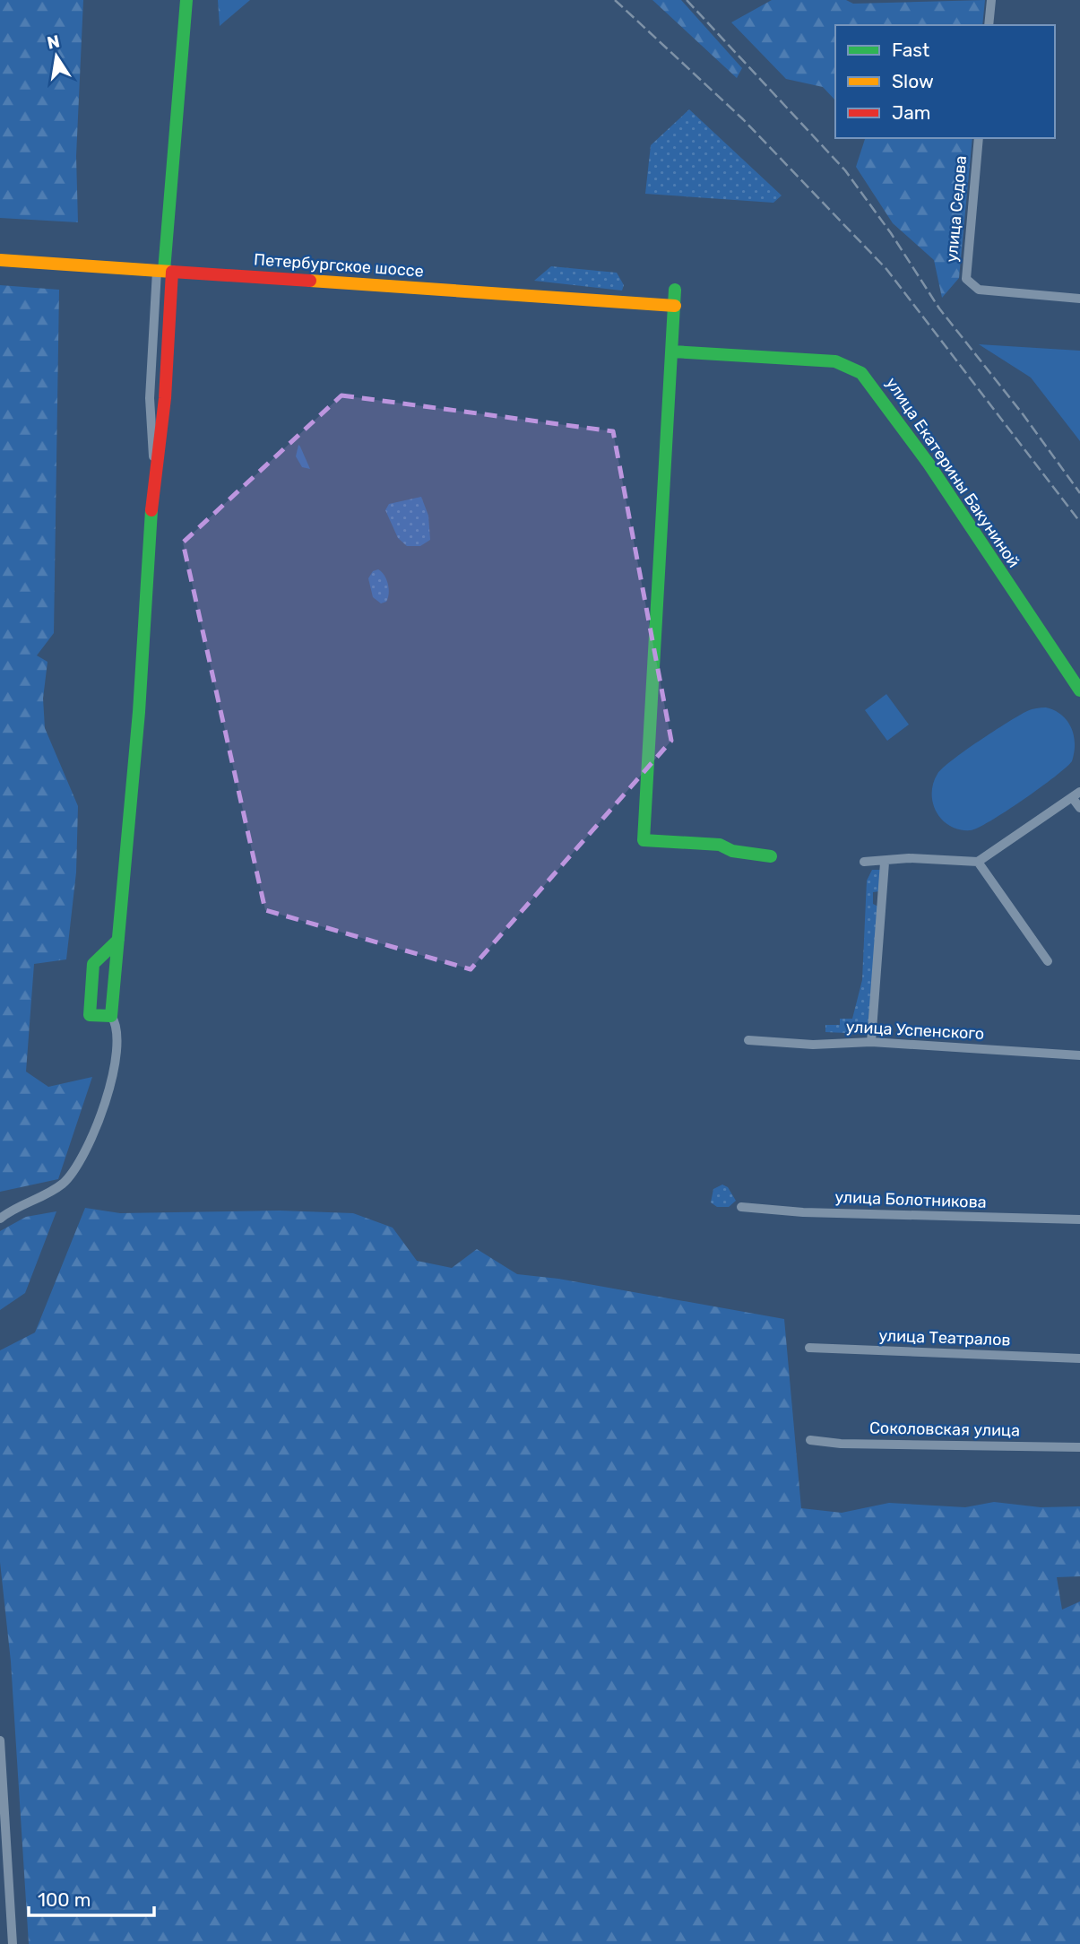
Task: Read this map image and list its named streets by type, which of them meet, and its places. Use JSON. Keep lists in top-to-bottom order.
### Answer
{
  "streets": {
    "street": [
      "улица Седова",
      "Петербургское шоссе",
      "улица Екатерины Бакуниной",
      "улица Успенского",
      "улица Болотникова",
      "улица Театралов",
      "Соколовская улица"
    ]
  },
  "legend": ["Fast", "Slow", "Jam"],
  "scale_bar": "100 m",
  "north": "top"
}
